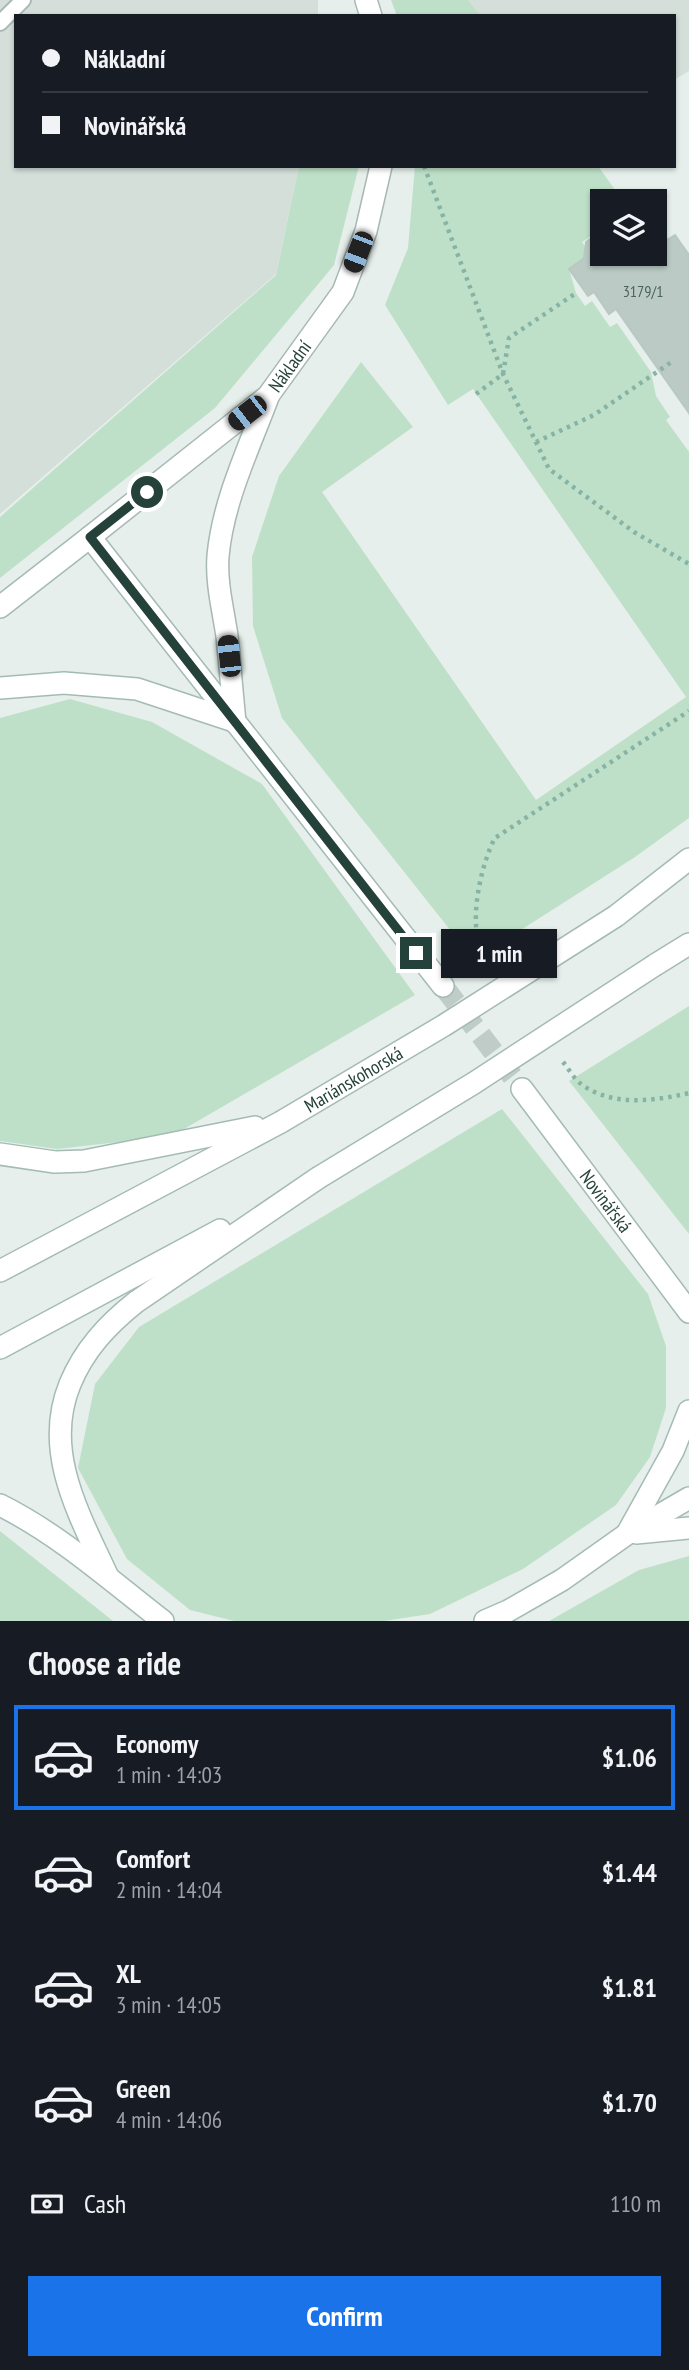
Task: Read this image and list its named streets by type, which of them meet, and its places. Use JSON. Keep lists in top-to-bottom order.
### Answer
{
  "streets": {
    "main road": ["Nákladní", "Mariánskohorská", "Novinářská"]
  },
  "house_numbers": ["3179/1"],
  "page": {
    "banner": ["Nákladní", "Novinářská"],
    "bubble": "1 min",
    "heading": "Choose a ride",
    "list": [
      {
        "name": "Economy",
        "note": "1 min · 14:03",
        "value": "$1.06"
      },
      {
        "name": "Comfort",
        "note": "2 min · 14:04",
        "value": "$1.44"
      },
      {
        "name": "XL",
        "note": "3 min · 14:05",
        "value": "$1.81"
      },
      {
        "name": "Green",
        "note": "4 min · 14:06",
        "value": "$1.70"
      }
    ],
    "pay": ["Cash", "110 m"],
    "buttons": "Confirm"
  }
}
